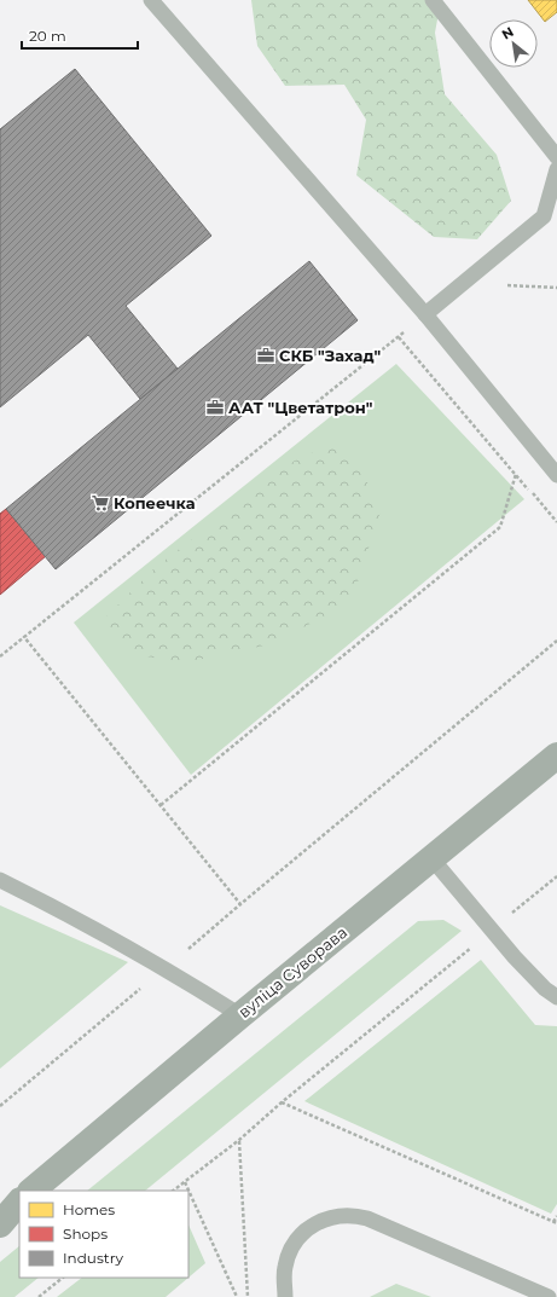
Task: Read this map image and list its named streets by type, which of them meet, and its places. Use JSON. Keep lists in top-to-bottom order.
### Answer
{
  "streets": {
    "main road": ["вуліца Суворава"]
  },
  "places": {
    "office": ["СКБ \"Захад\"", "ААТ \"Цветатрон\""],
    "supermarket": ["Копеечка"]
  },
  "legend": ["Homes", "Shops", "Industry"],
  "scale_bar": "20 m",
  "north": "top left"
}
